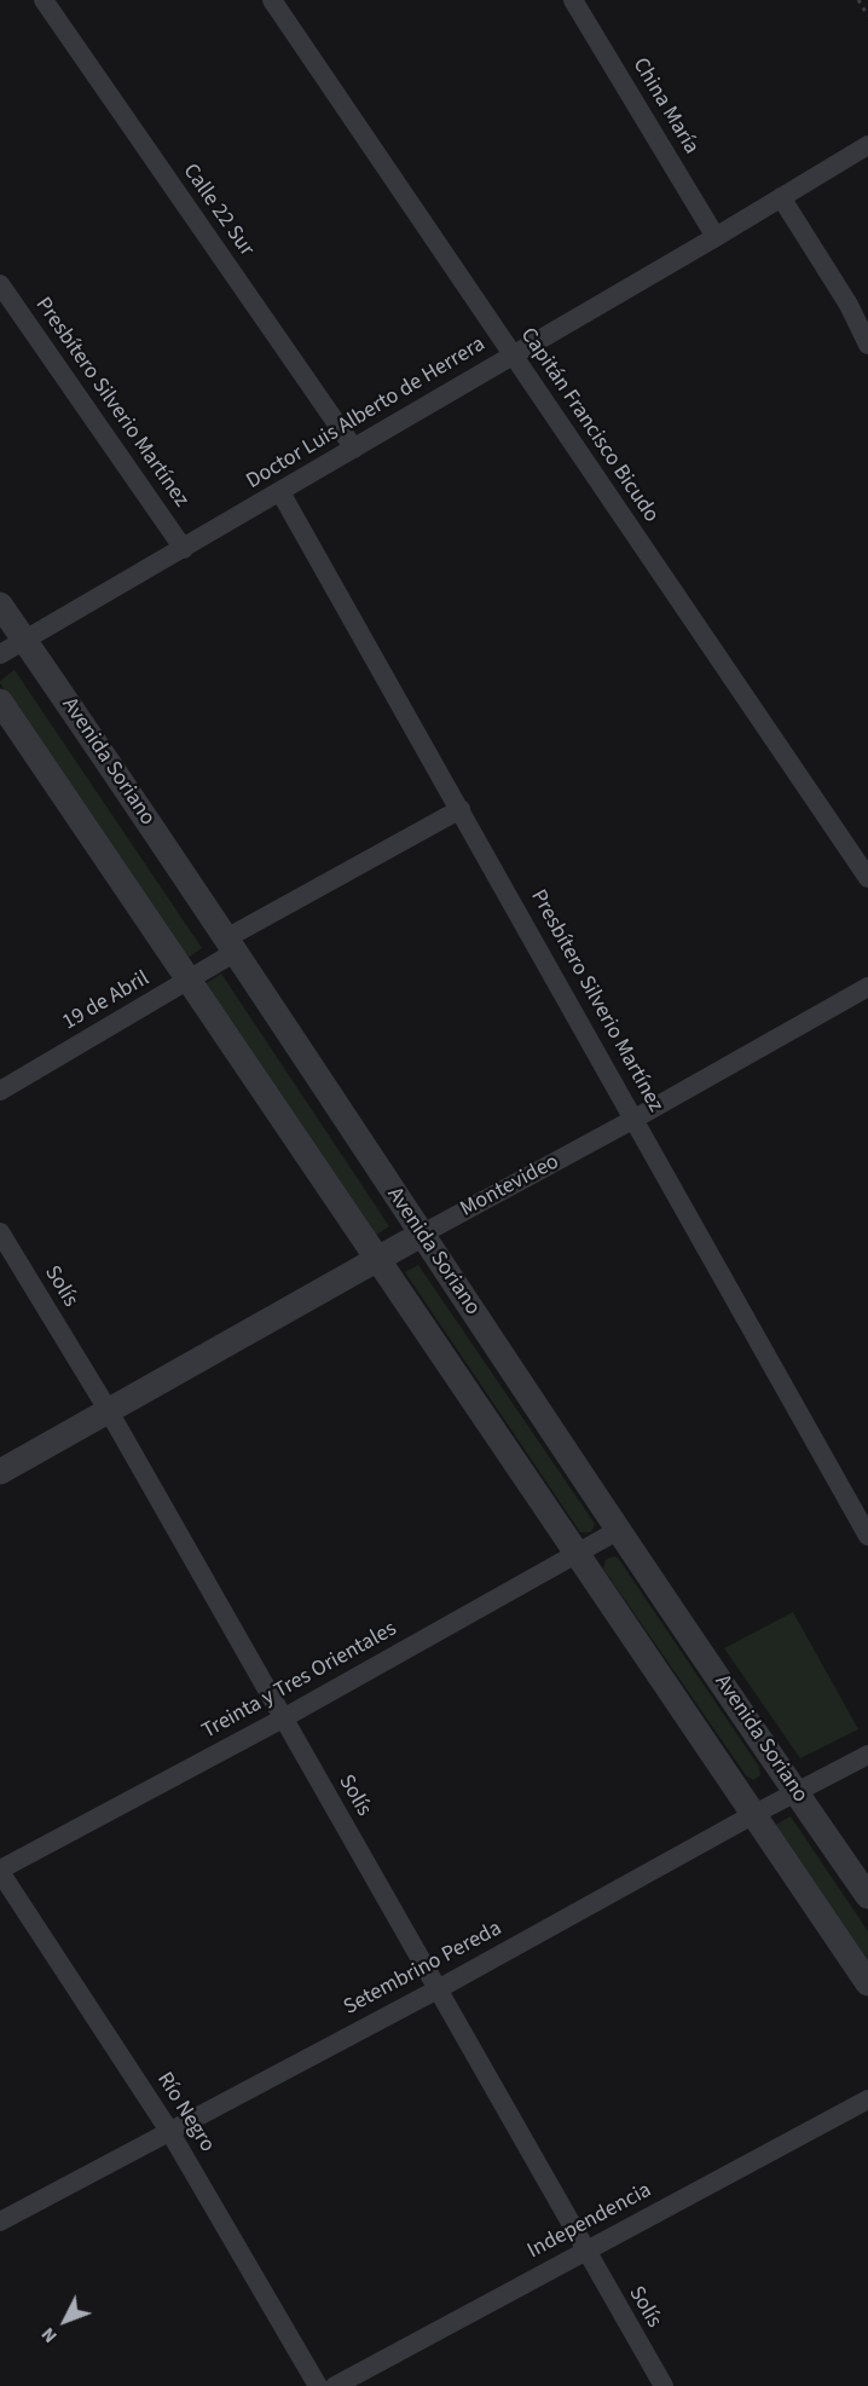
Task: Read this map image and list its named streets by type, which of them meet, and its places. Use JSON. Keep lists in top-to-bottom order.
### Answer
{
  "streets": {
    "street": [
      "China María",
      "Calle 22 Sur",
      "Presbítero Silverio Martínez",
      "Doctor Luis Alberto de Herrera",
      "Capitán Francisco Bicudo",
      "Avenida Soriano",
      "19 de Abril",
      "Montevideo",
      "Solís",
      "Treinta y Tres Orientales",
      "Setembrino Pereda",
      "Río Negro",
      "Independencia"
    ]
  },
  "crossings": [
    ["China María", "Doctor Luis Alberto de Herrera"],
    ["Calle 22 Sur", "Doctor Luis Alberto de Herrera"],
    ["Presbítero Silverio Martínez", "Doctor Luis Alberto de Herrera"],
    ["Presbítero Silverio Martínez", "19 de Abril"],
    ["Presbítero Silverio Martínez", "Montevideo"],
    ["Doctor Luis Alberto de Herrera", "Capitán Francisco Bicudo"],
    ["Doctor Luis Alberto de Herrera", "Avenida Soriano"],
    ["Avenida Soriano", "19 de Abril"],
    ["Avenida Soriano", "Montevideo"],
    ["Avenida Soriano", "Treinta y Tres Orientales"],
    ["Avenida Soriano", "Setembrino Pereda"],
    ["Montevideo", "Solís"],
    ["Solís", "Treinta y Tres Orientales"],
    ["Solís", "Setembrino Pereda"],
    ["Solís", "Independencia"],
    ["Treinta y Tres Orientales", "Río Negro"],
    ["Setembrino Pereda", "Río Negro"]
  ],
  "north": "bottom left"
}
